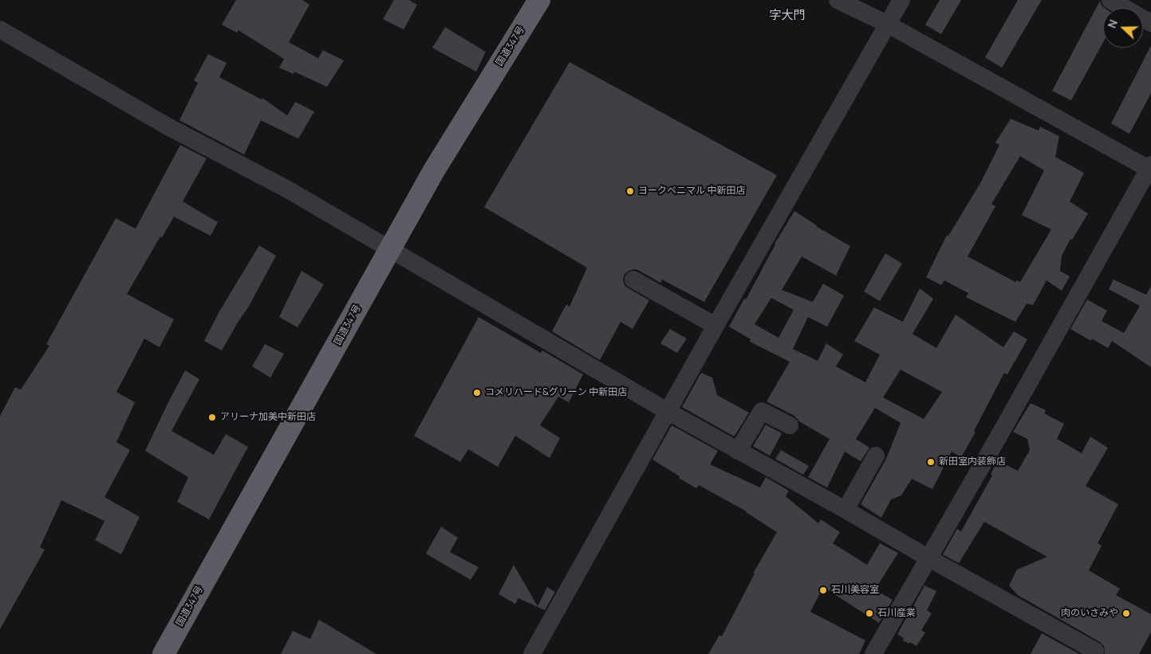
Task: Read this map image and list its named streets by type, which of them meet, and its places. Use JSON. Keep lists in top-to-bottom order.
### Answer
{
  "streets": {
    "highway": ["国道347号"]
  },
  "districts": ["字大門"],
  "places": [
    "ヨークベニマル 中新田店",
    "コメリハード&グリーン 中新田店",
    "アリーナ加美中新田店",
    "新田室内装飾店",
    "石川美容室",
    "石川産業",
    "肉のいさみや"
  ],
  "north": "left"
}
